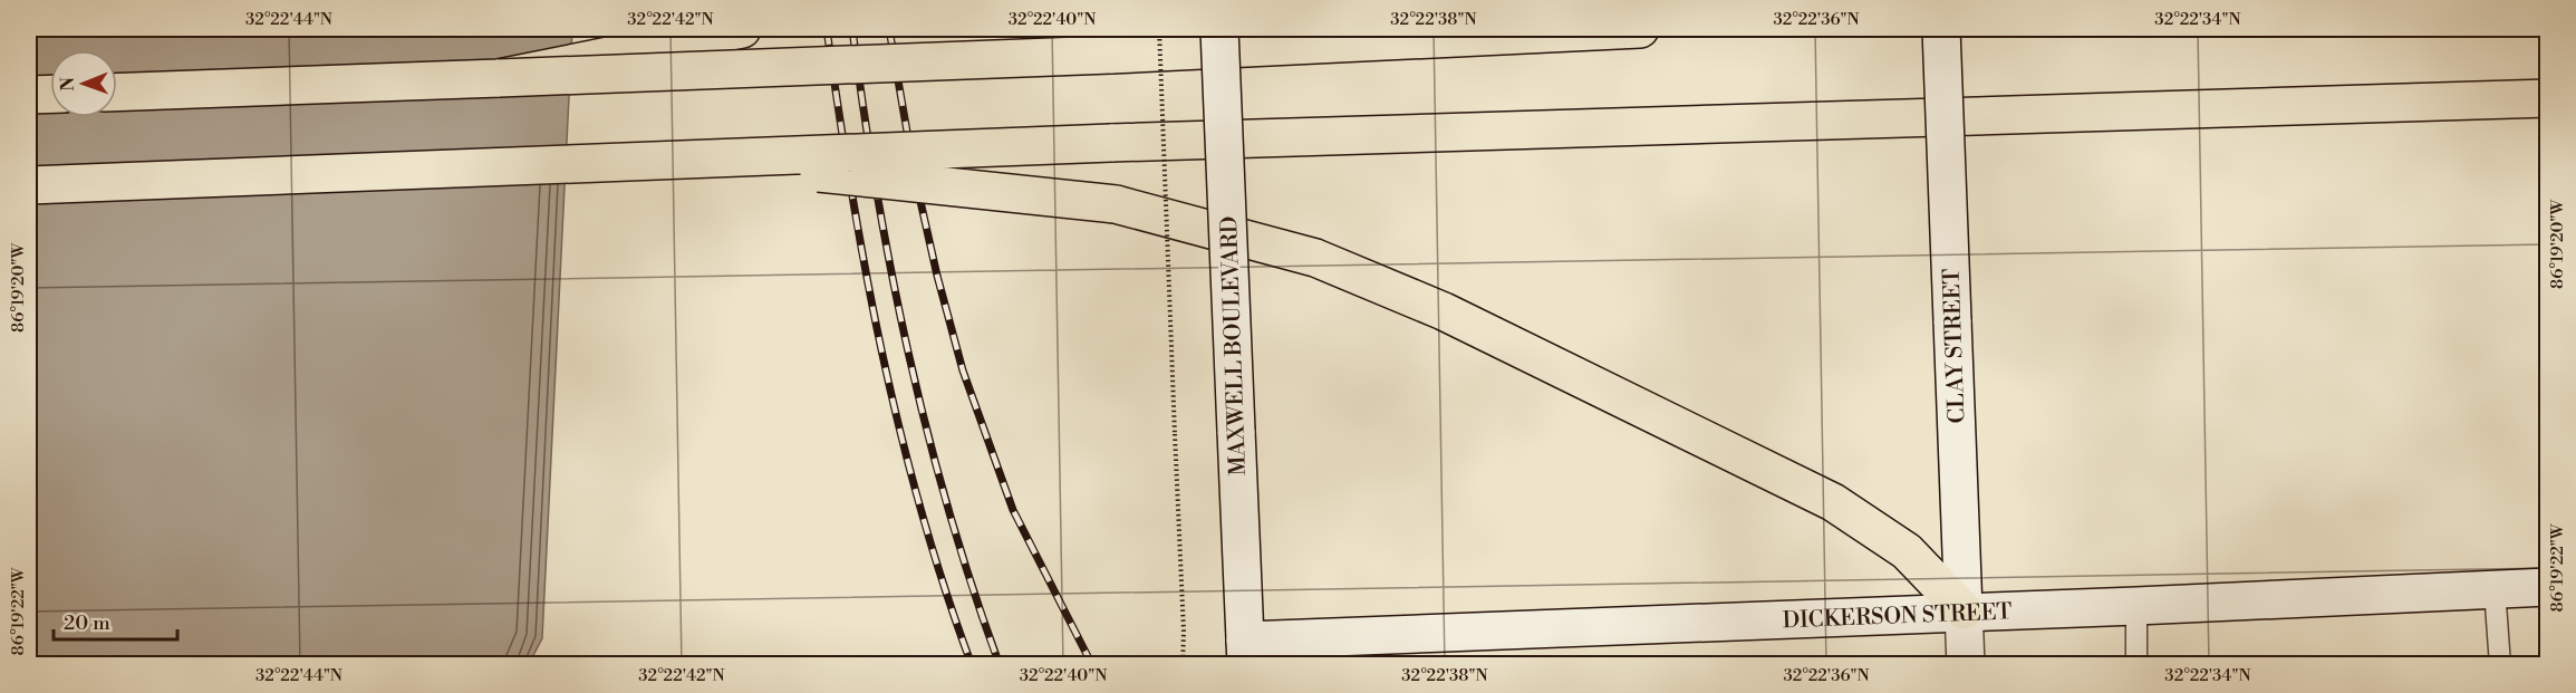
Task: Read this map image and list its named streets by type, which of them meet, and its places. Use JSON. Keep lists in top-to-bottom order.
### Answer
{
  "streets": {
    "main road": ["MAXWELL BOULEVARD", "CLAY STREET", "DICKERSON STREET"]
  },
  "crossings": [
    ["MAXWELL BOULEVARD", "DICKERSON STREET"],
    ["CLAY STREET", "DICKERSON STREET"]
  ],
  "scale_bar": "20 m",
  "north": "left",
  "coordinates": [
    "32°22'44\"N",
    "32°22'42\"N",
    "32°22'40\"N",
    "32°22'38\"N",
    "32°22'36\"N",
    "32°22'34\"N",
    "86°19'20\"W",
    "86°19'22\"W"
  ]
}
